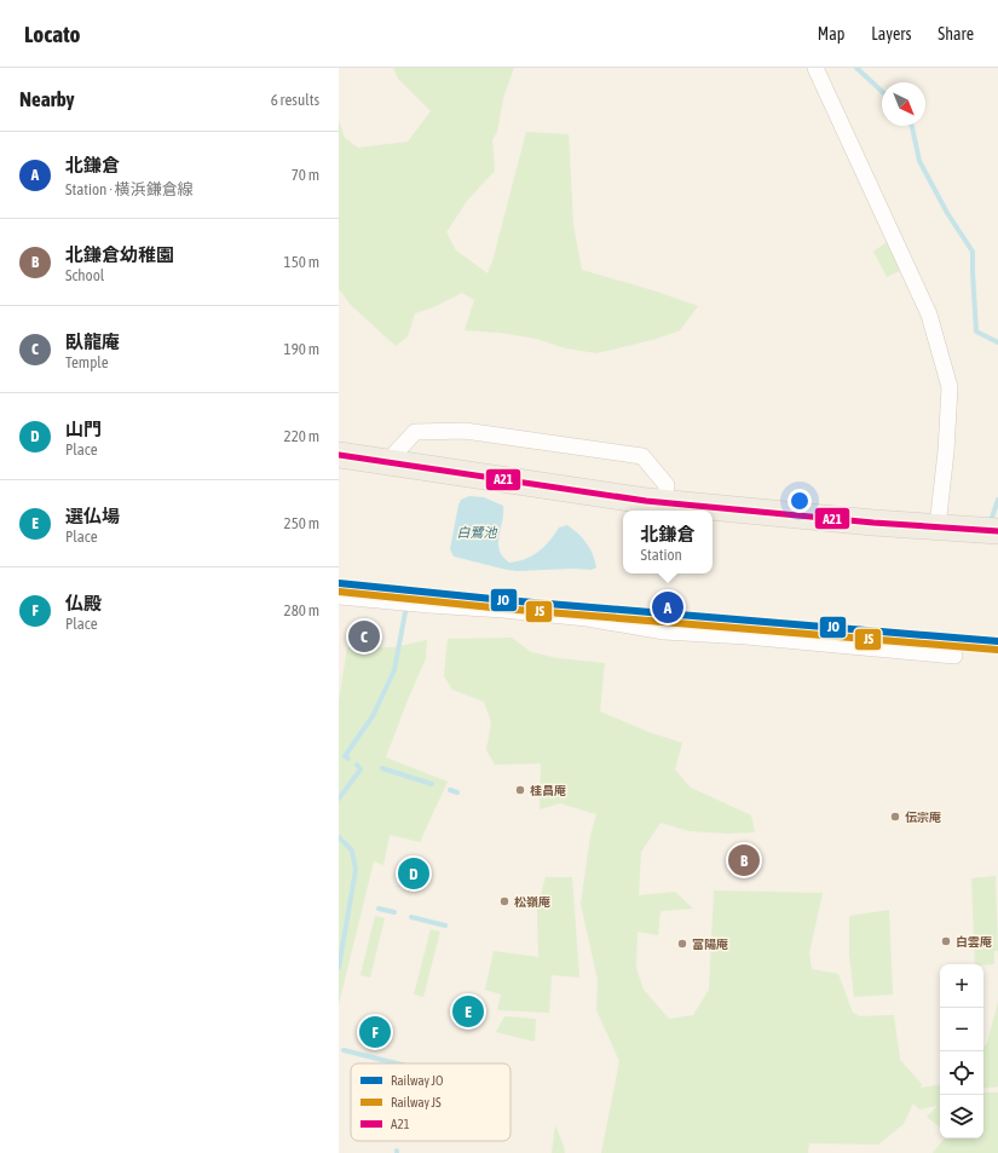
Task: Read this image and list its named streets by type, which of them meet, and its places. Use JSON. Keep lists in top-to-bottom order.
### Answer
{
  "water": ["白鷺池"],
  "places": [
    "桂昌庵",
    "伝宗庵",
    "松嶺庵",
    "白雲庵",
    "富陽庵"
  ],
  "lines": ["transit line A21", "rail line JO", "rail line JS"],
  "legend": ["Railway JO", "Railway JS", "A21"],
  "north": "bottom right",
  "page": {
    "header": "Locato",
    "nav": ["Map", "Layers", "Share"],
    "heading": ["Nearby", "6 results"],
    "list": [
      {
        "mark": "A",
        "name": "北鎌倉",
        "note": "Station · 横浜鎌倉線",
        "value": "70 m"
      },
      {
        "mark": "B",
        "name": "北鎌倉幼稚園",
        "note": "School",
        "value": "150 m"
      },
      {
        "mark": "C",
        "name": "臥龍庵",
        "note": "Temple",
        "value": "190 m"
      },
      {
        "mark": "D",
        "name": "山門",
        "note": "Place",
        "value": "220 m"
      },
      {
        "mark": "E",
        "name": "選仏場",
        "note": "Place",
        "value": "250 m"
      },
      {
        "mark": "F",
        "name": "仏殿",
        "note": "Place",
        "value": "280 m"
      }
    ],
    "popup": ["北鎌倉", "Station"],
    "pins": [
      "A",
      "C",
      "B",
      "D",
      "E",
      "F"
    ],
    "map_buttons": ["+", "−"]
  }
}
